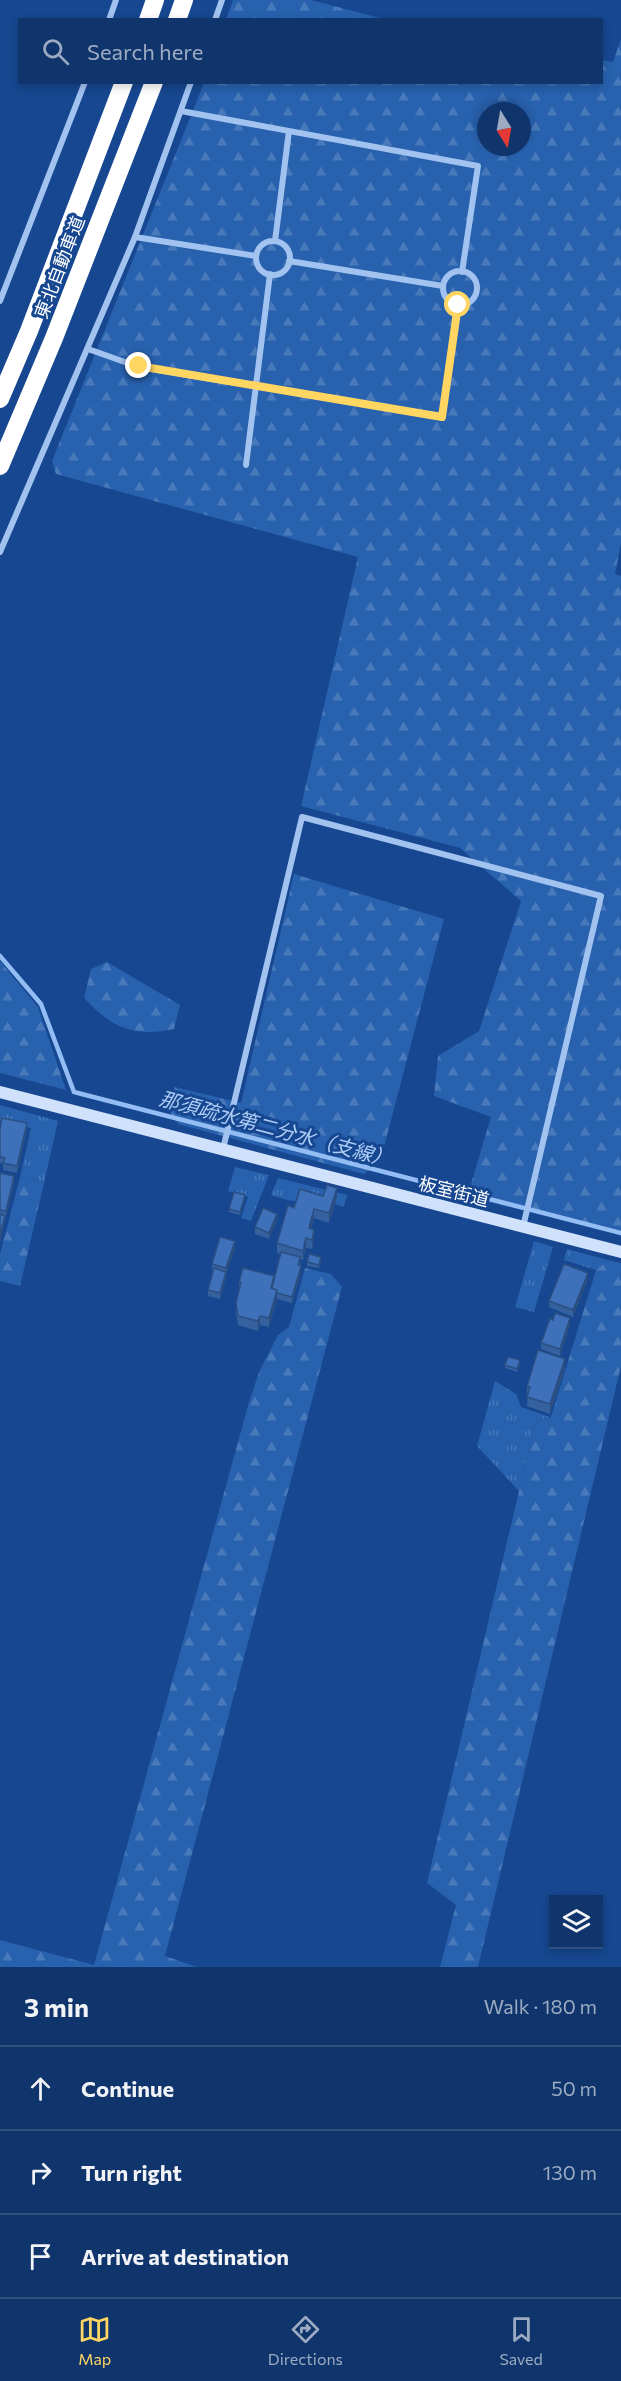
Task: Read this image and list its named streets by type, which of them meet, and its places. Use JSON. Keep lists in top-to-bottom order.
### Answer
{
  "streets": {
    "highway": ["東北自動車道"],
    "main road": ["板室街道"]
  },
  "water": ["那須疏水第二分水（支線）"],
  "north": "bottom",
  "page": {
    "search": "Search here",
    "heading": ["3 min", "Walk · 180 m"],
    "list": [
      ["Continue", "50 m"],
      ["Turn right", "130 m"],
      "Arrive at destination"
    ],
    "nav": ["Map", "Directions", "Saved"]
  }
}
